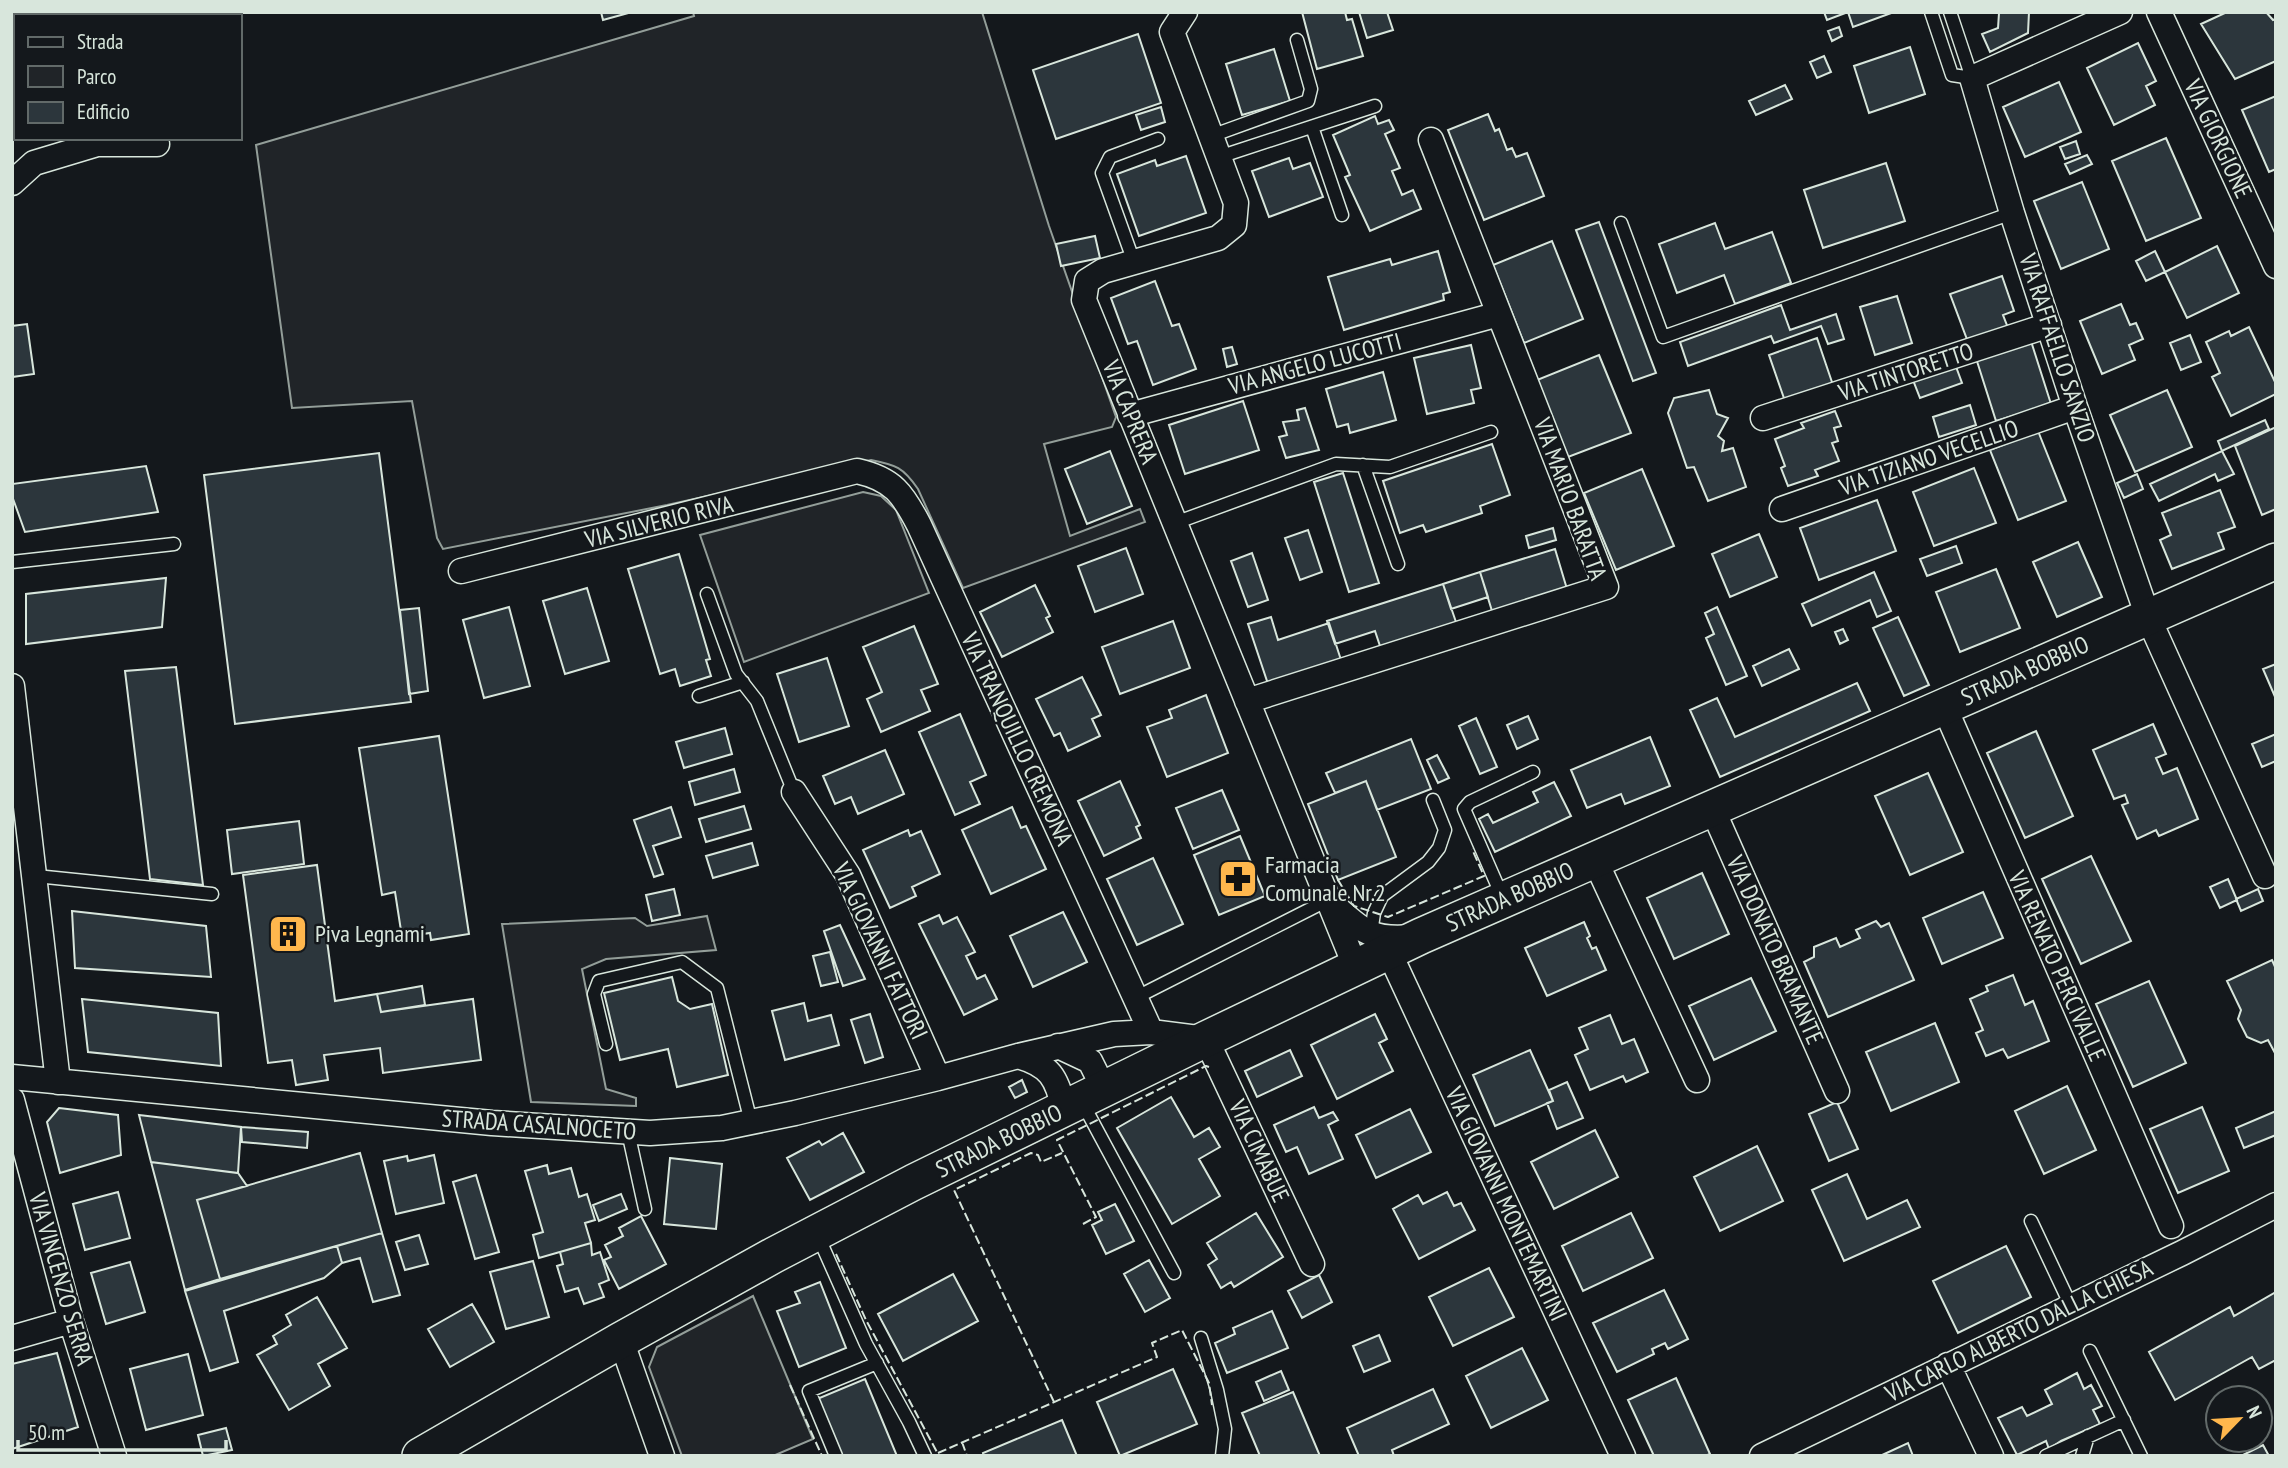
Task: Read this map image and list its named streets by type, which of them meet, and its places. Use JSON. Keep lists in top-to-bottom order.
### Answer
{
  "streets": {
    "main road": ["STRADA BOBBIO"],
    "street": [
      "VIA GIORGIONE",
      "VIA RAFFAELLO SANZIO",
      "VIA ANGELO LUCOTTI",
      "VIA TINTORETTO",
      "VIA CAPRERA",
      "VIA TIZIANO VECELLIO",
      "VIA MARIO BARATTA",
      "VIA SILVERIO RIVA",
      "VIA TRANQUILLO CREMONA",
      "VIA DONATO BRAMANTE",
      "VIA GIOVANNI FATTORI",
      "VIA RENATO PERCIVALLE",
      "STRADA CASALNOCETO",
      "VIA CIMABUE",
      "VIA GIOVANNI MONTEMARTINI",
      "VIA VINCENZO SERRA",
      "VIA CARLO ALBERTO DALLA CHIESA"
    ]
  },
  "crossings": [
    ["VIA RAFFAELLO SANZIO", "VIA TINTORETTO"],
    ["VIA RAFFAELLO SANZIO", "VIA TIZIANO VECELLIO"],
    ["VIA RAFFAELLO SANZIO", "STRADA BOBBIO"],
    ["VIA ANGELO LUCOTTI", "VIA CAPRERA"],
    ["VIA ANGELO LUCOTTI", "VIA MARIO BARATTA"],
    ["VIA CAPRERA", "VIA MARIO BARATTA"],
    ["VIA CAPRERA", "STRADA BOBBIO"],
    ["VIA CAPRERA", "VIA GIOVANNI MONTEMARTINI"],
    ["VIA SILVERIO RIVA", "VIA TRANQUILLO CREMONA"],
    ["STRADA BOBBIO", "VIA DONATO BRAMANTE"],
    ["STRADA BOBBIO", "VIA RENATO PERCIVALLE"],
    ["STRADA BOBBIO", "STRADA CASALNOCETO"],
    ["STRADA BOBBIO", "VIA CIMABUE"],
    ["STRADA BOBBIO", "VIA GIOVANNI MONTEMARTINI"],
    ["VIA TRANQUILLO CREMONA", "STRADA CASALNOCETO"],
    ["VIA GIOVANNI FATTORI", "STRADA CASALNOCETO"],
    ["STRADA CASALNOCETO", "VIA CIMABUE"]
  ],
  "places": {
    "pharmacy": ["Farmacia Comunale Nr.2"],
    "building": ["Piva Legnami"]
  },
  "legend": ["Strada", "Parco", "Edificio"],
  "scale_bar": "50 m",
  "north": "top right"
}
